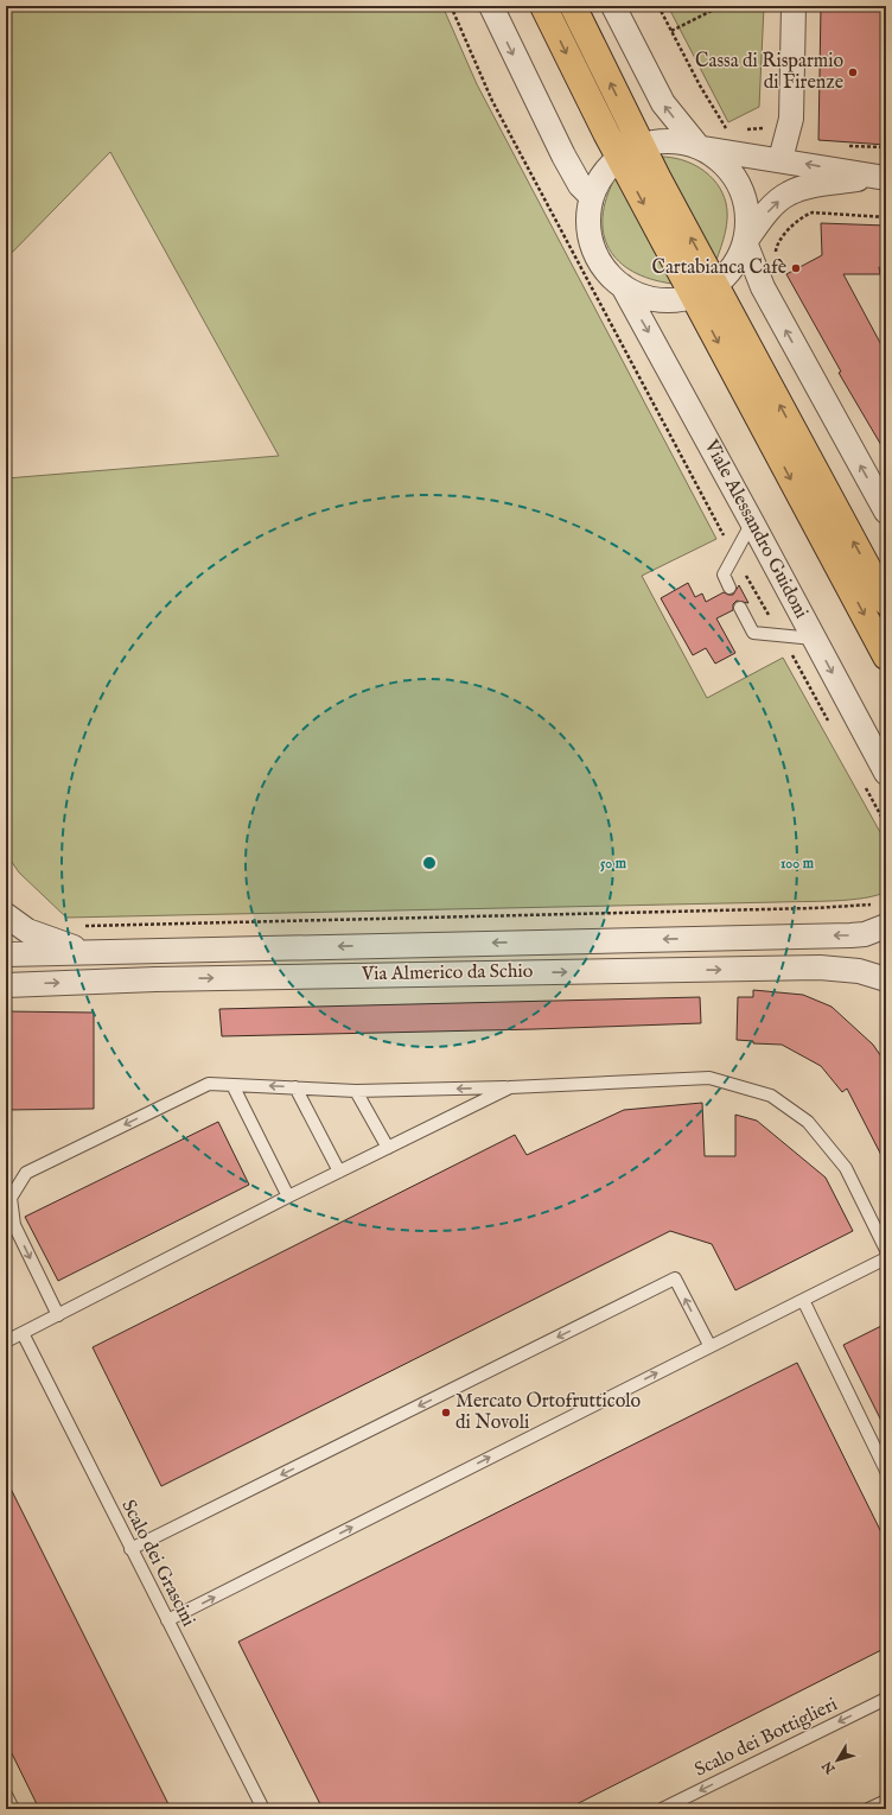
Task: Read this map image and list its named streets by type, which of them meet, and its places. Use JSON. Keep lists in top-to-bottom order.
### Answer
{
  "streets": {
    "street": ["Viale Alessandro Guidoni", "Via Almerico da Schio"],
    "lane": ["Scalo dei Grascini", "Scalo dei Bottiglieri"]
  },
  "one_way": ["Scalo dei Bottiglieri"],
  "places": ["Cassa di Risparmio di Firenze", "Cartabianca Cafè", "Mercato Ortofrutticolo di Novoli"],
  "north": "bottom left",
  "rings": ["50 m", "100 m"]
}
